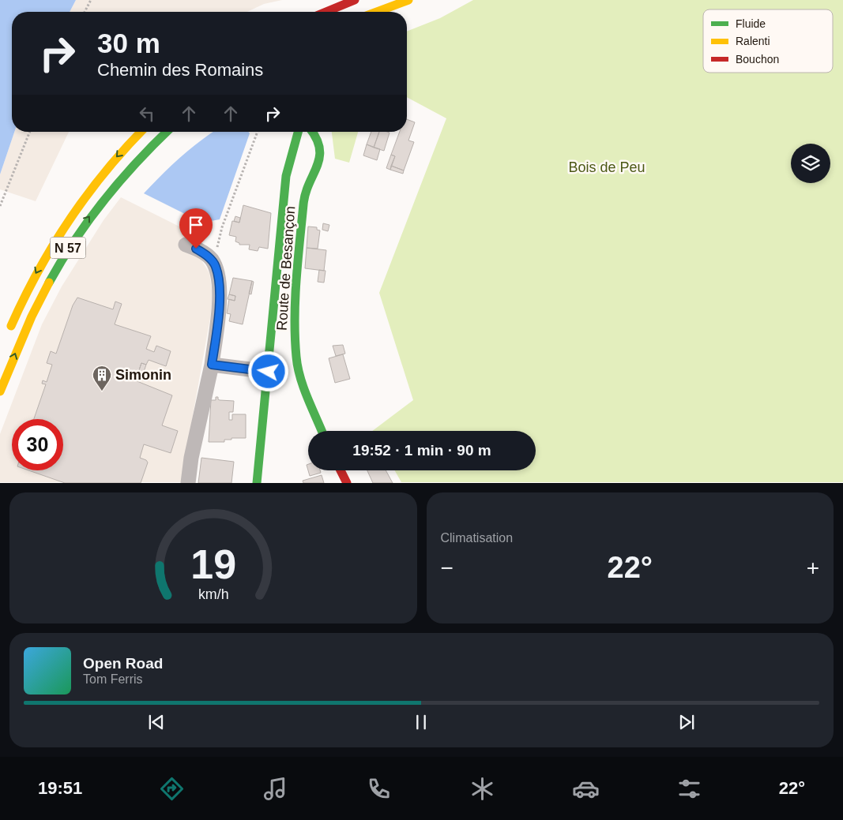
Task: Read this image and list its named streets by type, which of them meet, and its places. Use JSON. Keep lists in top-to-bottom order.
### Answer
{
  "streets": {
    "main road": ["N 57", "Route de Besançon"]
  },
  "parks": ["Bois de Peu"],
  "places": {
    "building": ["Simonin"]
  },
  "legend": ["Fluide", "Ralenti", "Bouchon"],
  "page": {
    "turn": ["30 m", "Chemin des Romains"],
    "limit": "30",
    "trip": "19:52 · 1 min · 90 m",
    "tile": "Climatisation",
    "heat": ["−", "22°", "+"],
    "song": ["Open Road", "Tom Ferris"],
    "tabs": ["19:51", "22°"],
    "gauge": ["19", "km/h"]
  }
}
